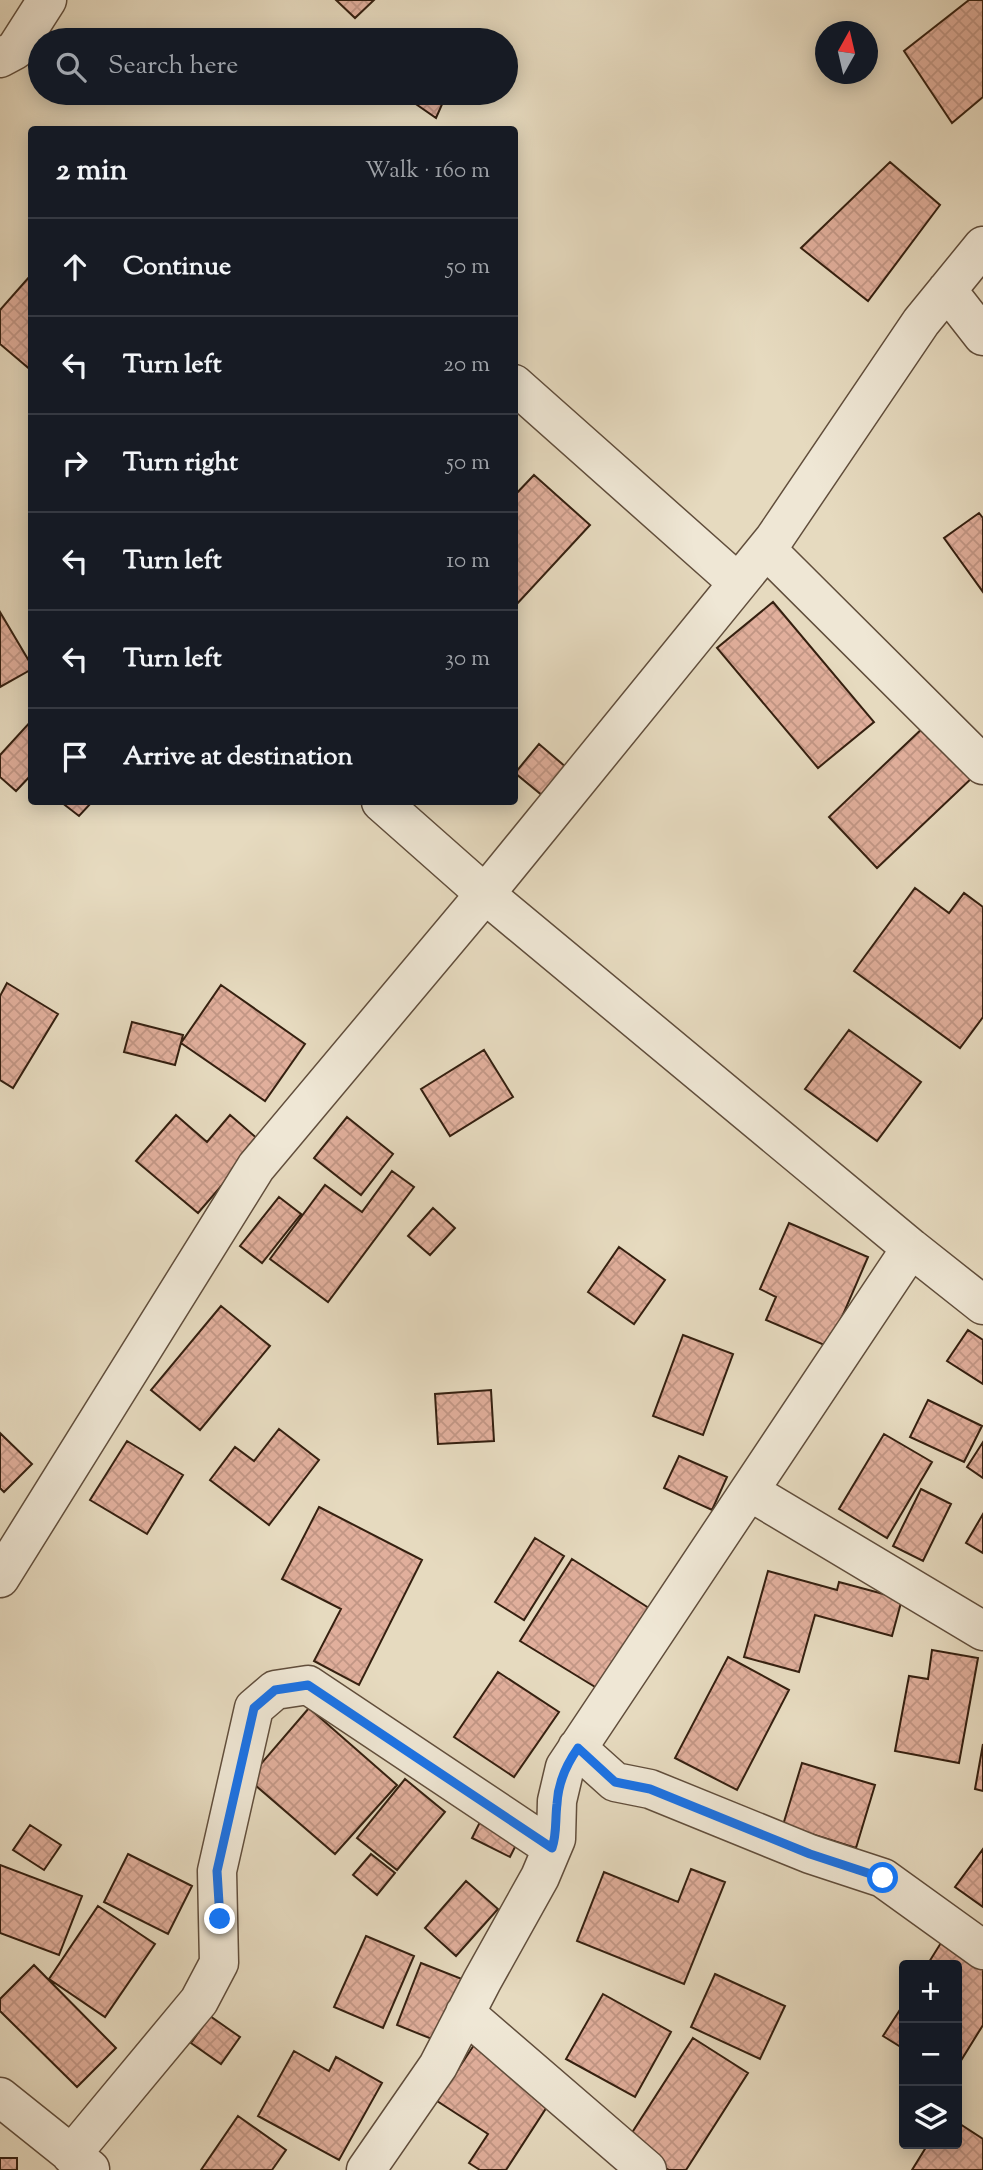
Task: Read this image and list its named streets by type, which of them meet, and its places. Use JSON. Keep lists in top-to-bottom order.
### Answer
{
  "north": "top",
  "page": {
    "search": "Search here",
    "heading": ["2 min", "Walk · 160 m"],
    "list": [
      ["Continue", "50 m"],
      ["Turn left", "20 m"],
      ["Turn right", "50 m"],
      ["Turn left", "10 m"],
      ["Turn left", "30 m"],
      "Arrive at destination"
    ],
    "map_buttons": ["+", "−"]
  }
}
